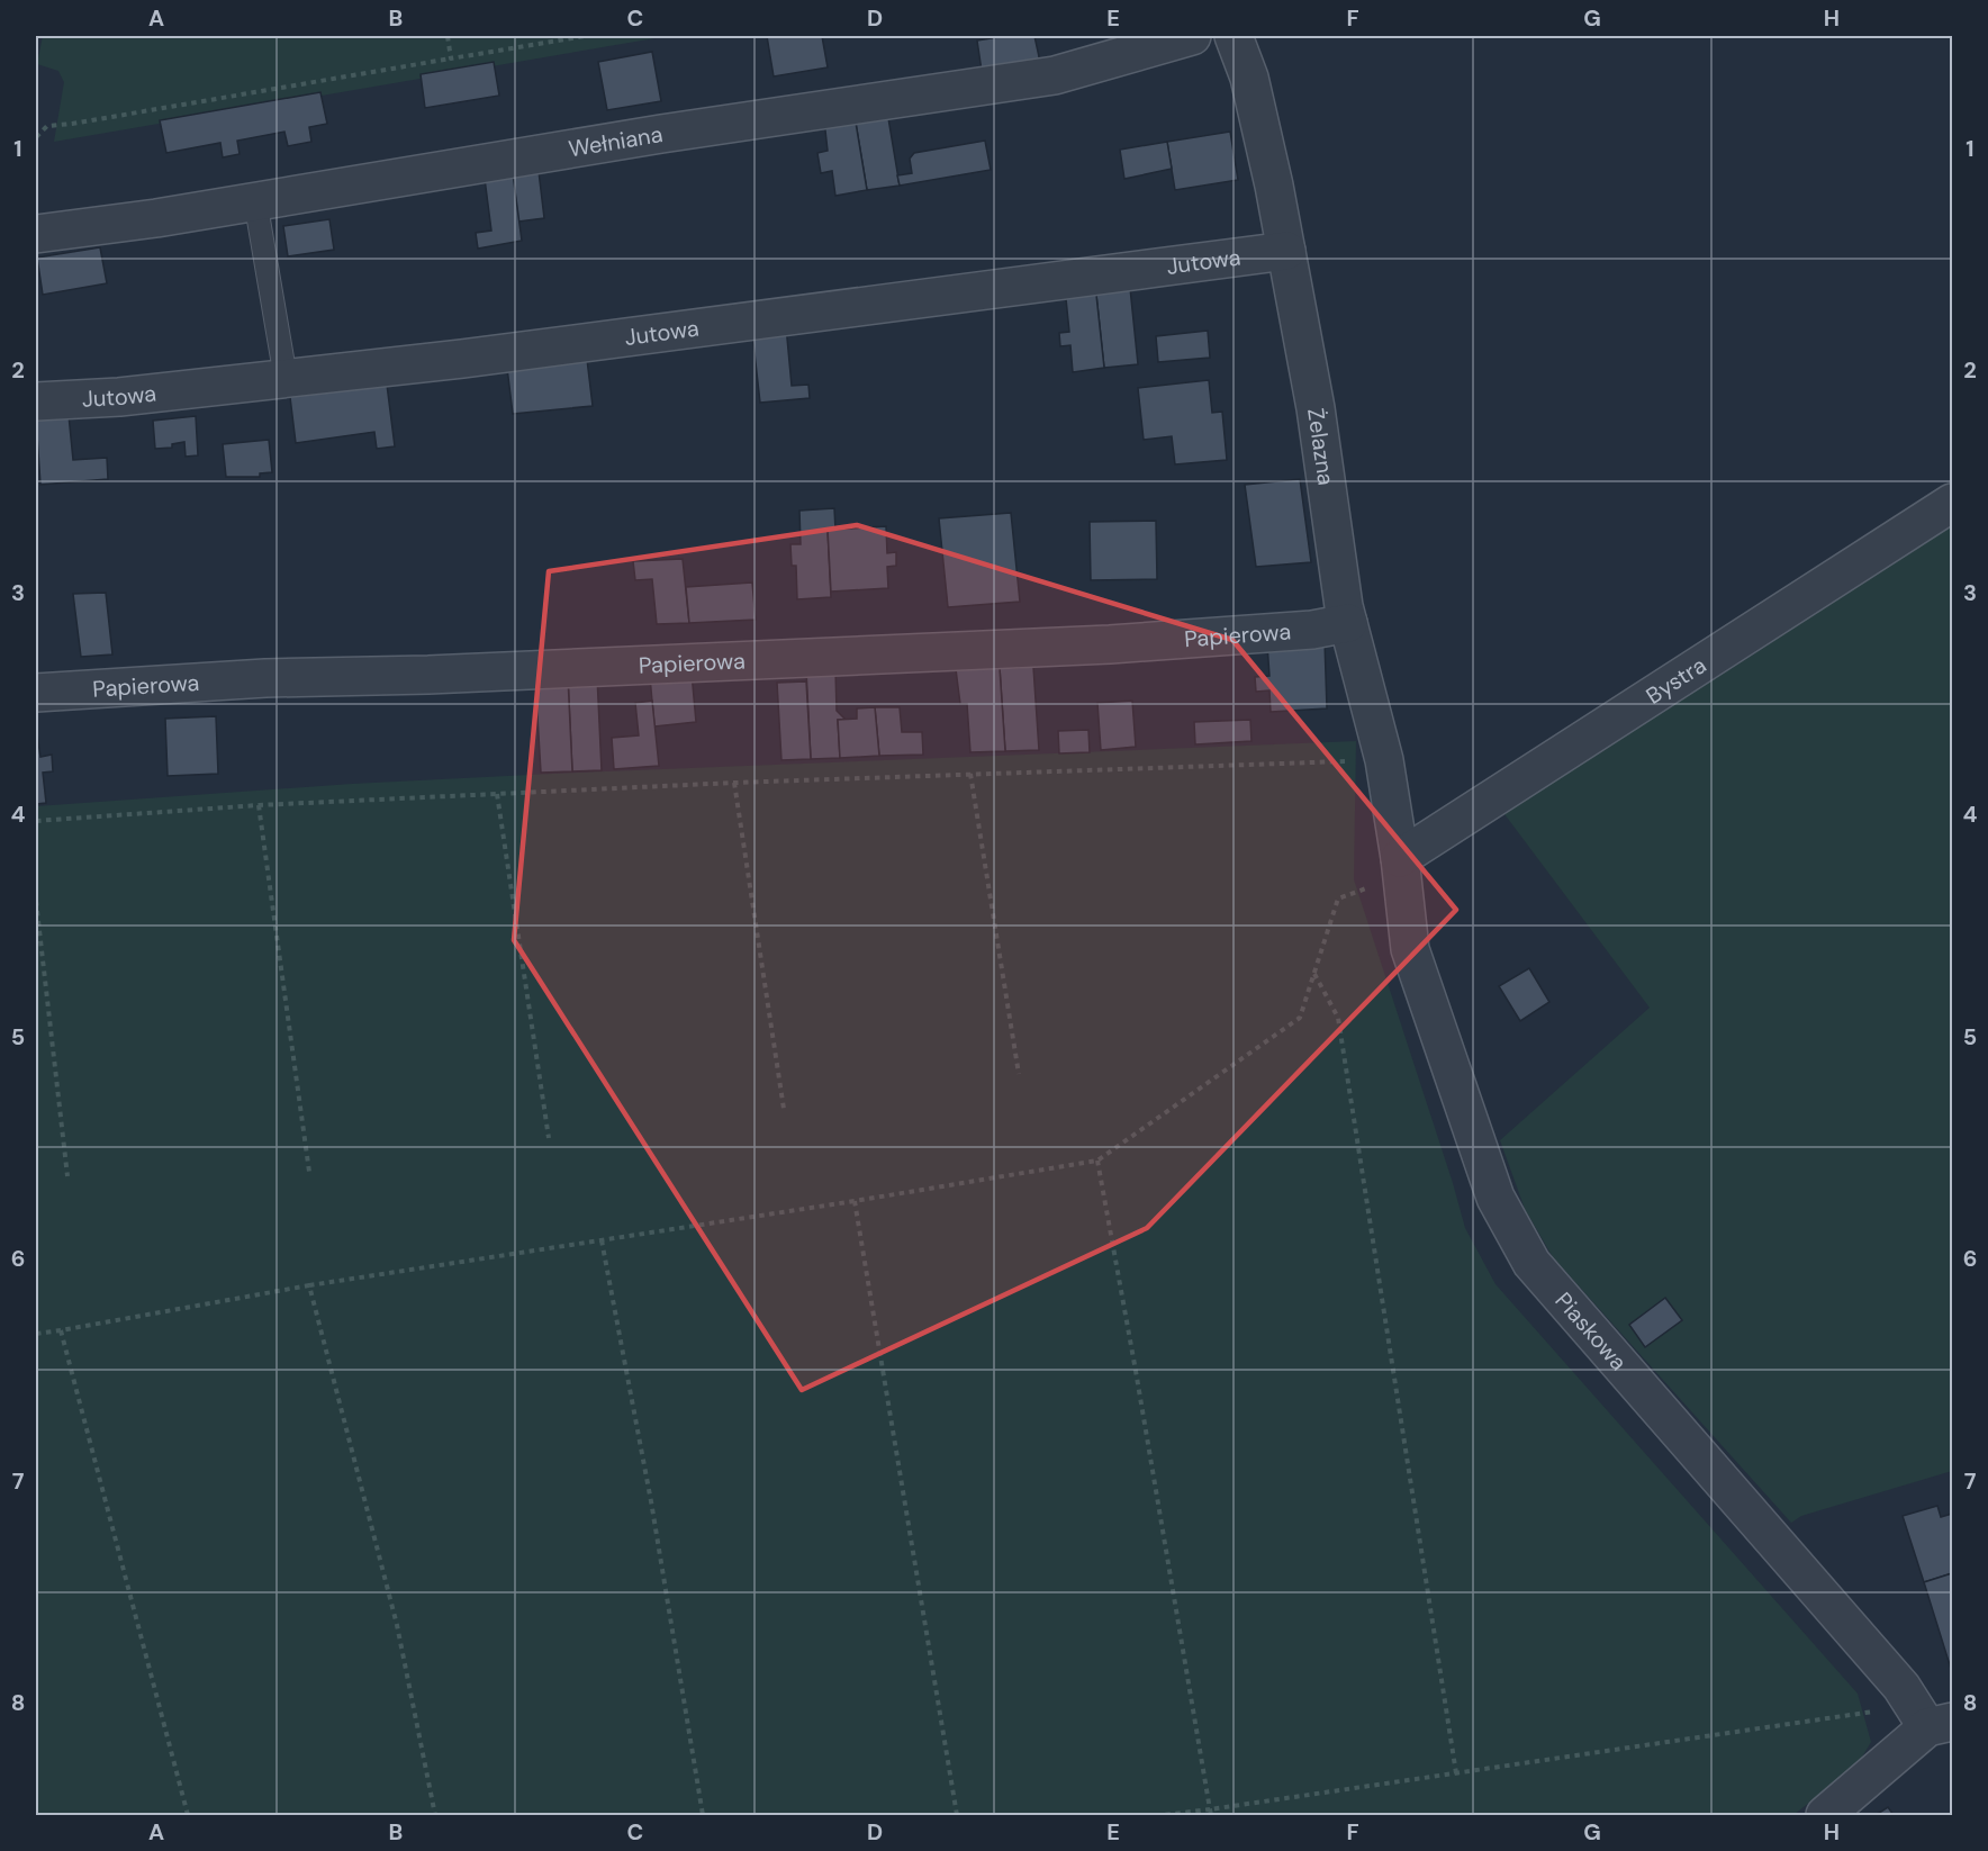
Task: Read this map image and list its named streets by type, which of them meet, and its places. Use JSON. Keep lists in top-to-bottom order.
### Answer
{
  "streets": {
    "street": [
      "Wełniana",
      "Jutowa",
      "Żelazna",
      "Papierowa",
      "Bystra",
      "Piaskowa"
    ]
  },
  "crossings": [
    ["Jutowa", "Żelazna"],
    ["Żelazna", "Papierowa"],
    ["Żelazna", "Bystra"],
    ["Żelazna", "Piaskowa"],
    ["Bystra", "Piaskowa"]
  ],
  "grid": {
    "columns": [
      "A",
      "B",
      "C",
      "D",
      "E",
      "F",
      "G",
      "H"
    ],
    "rows": [
      "1",
      "2",
      "3",
      "4",
      "5",
      "6",
      "7",
      "8"
    ]
  }
}
